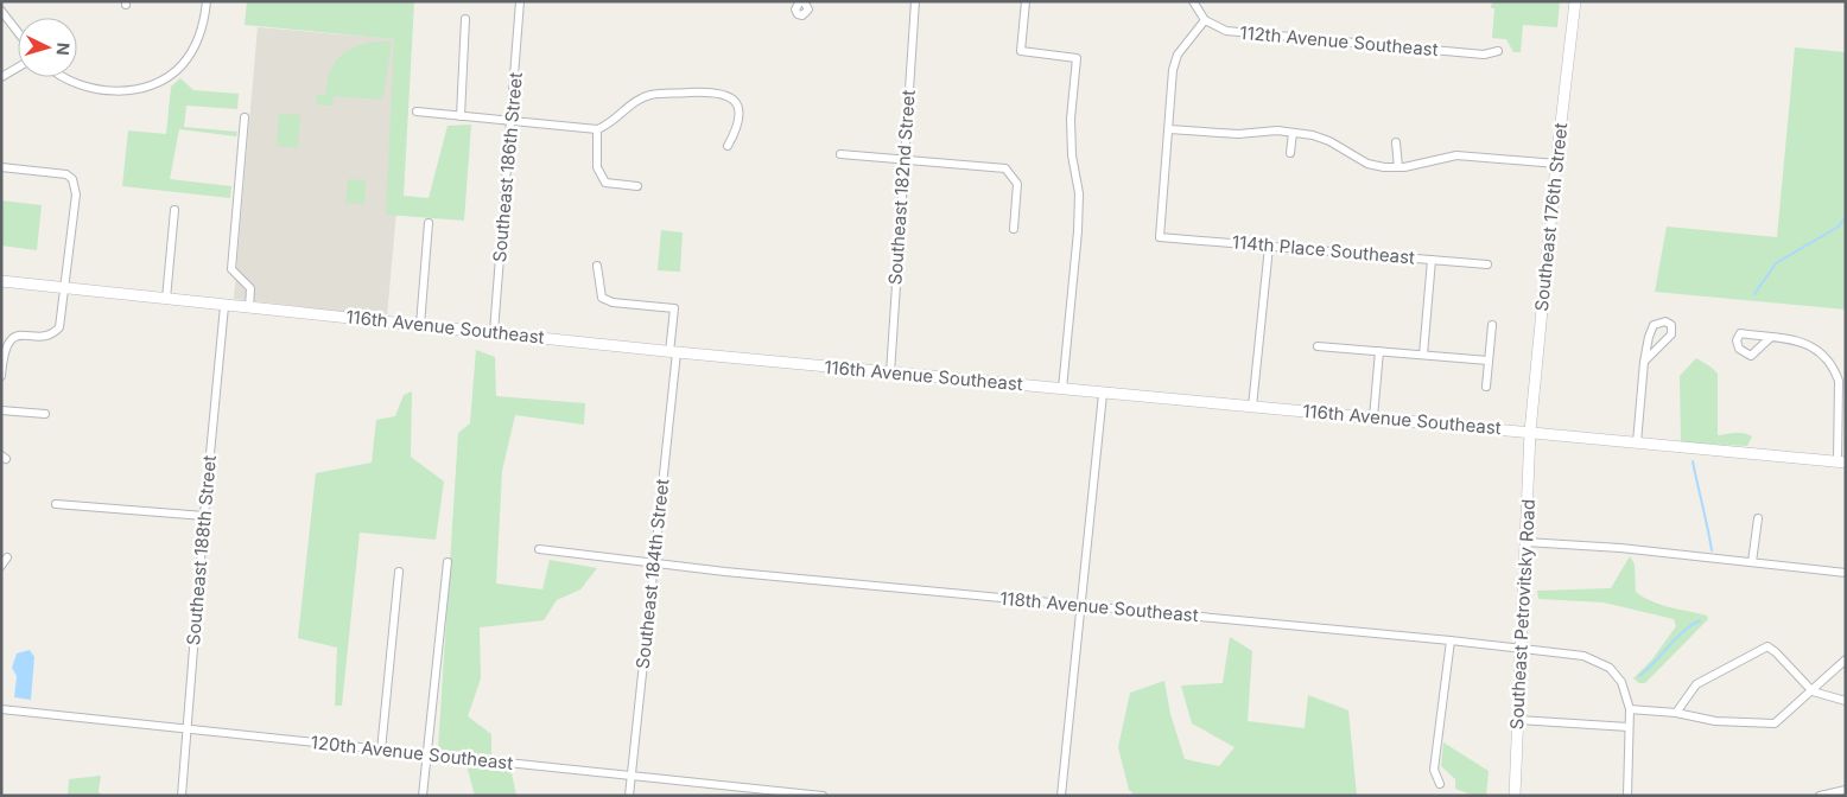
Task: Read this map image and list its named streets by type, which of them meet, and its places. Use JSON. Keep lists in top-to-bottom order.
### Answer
{
  "streets": {
    "street": [
      "112th Avenue Southeast",
      "Southeast 186th Street",
      "Southeast 182nd Street",
      "Southeast 176th Street",
      "114th Place Southeast",
      "116th Avenue Southeast",
      "Southeast 188th Street",
      "Southeast 184th Street",
      "118th Avenue Southeast",
      "Southeast Petrovitsky Road",
      "120th Avenue Southeast"
    ]
  },
  "crossings": [
    ["Southeast 186th Street", "116th Avenue Southeast"],
    ["Southeast 182nd Street", "116th Avenue Southeast"],
    ["Southeast 176th Street", "116th Avenue Southeast"],
    ["Southeast 176th Street", "Southeast Petrovitsky Road"],
    ["116th Avenue Southeast", "Southeast 188th Street"],
    ["116th Avenue Southeast", "Southeast 184th Street"],
    ["116th Avenue Southeast", "Southeast Petrovitsky Road"],
    ["Southeast 188th Street", "120th Avenue Southeast"],
    ["Southeast 184th Street", "118th Avenue Southeast"],
    ["Southeast 184th Street", "120th Avenue Southeast"],
    ["118th Avenue Southeast", "Southeast Petrovitsky Road"]
  ],
  "north": "right"
}
